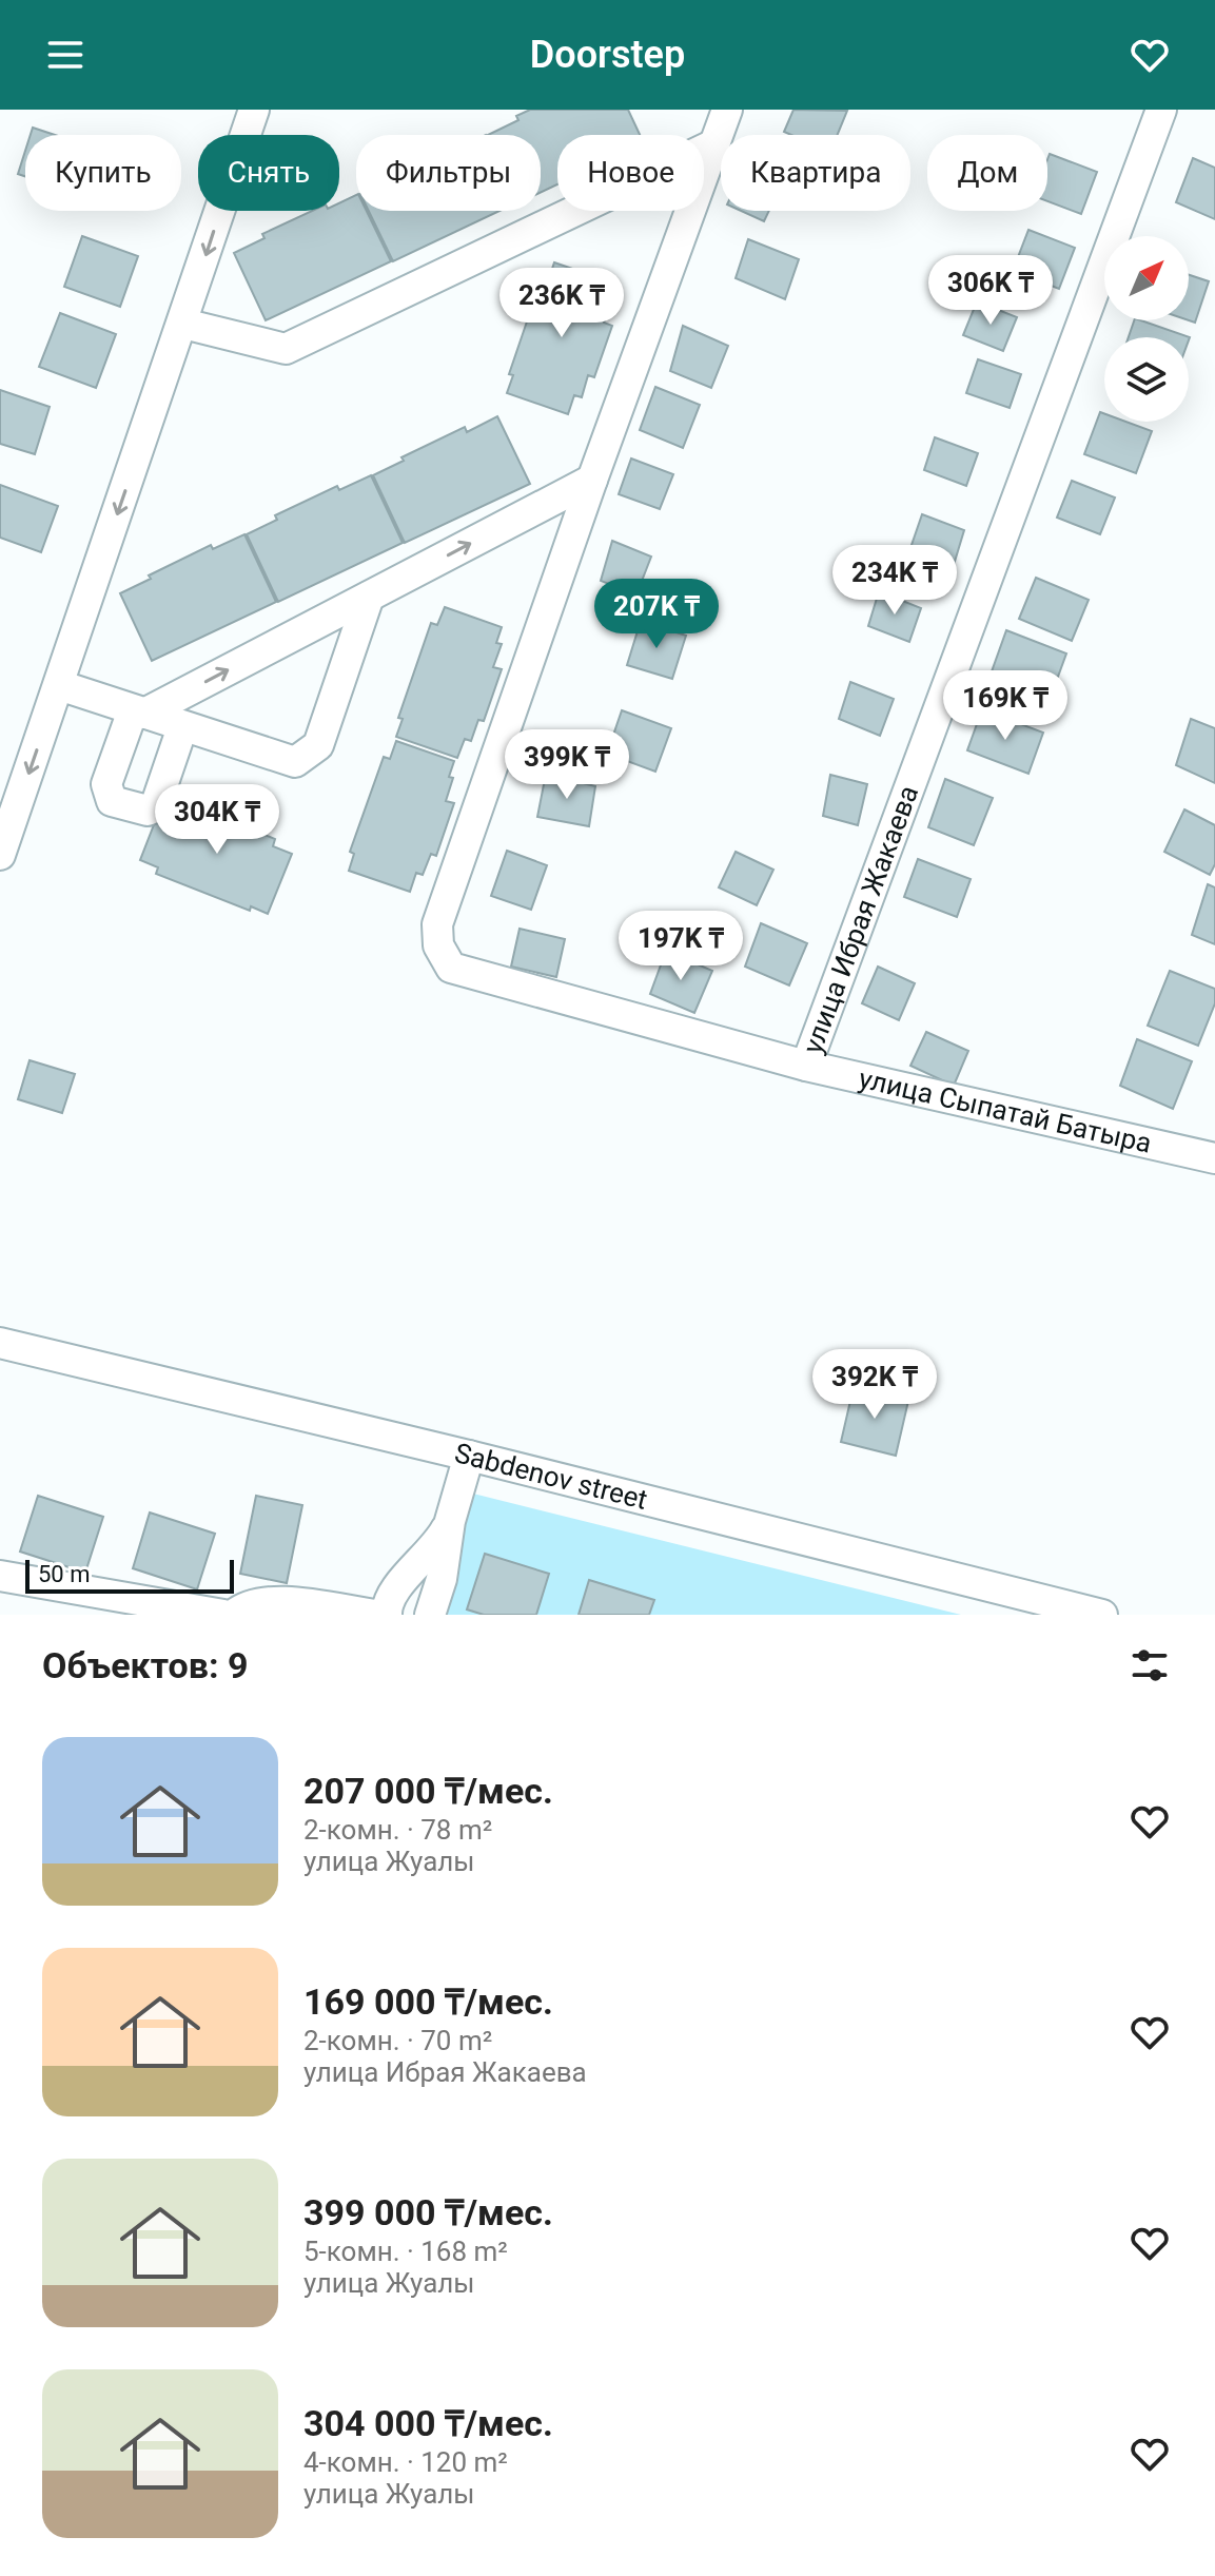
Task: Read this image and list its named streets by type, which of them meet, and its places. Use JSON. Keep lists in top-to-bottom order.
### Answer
{
  "streets": {
    "street": ["улица Ибрая Жакаева", "улица Сыпатай Батыра", "Sabdenov street"]
  },
  "crossings": [
    ["улица Ибрая Жакаева", "улица Сыпатай Батыра"]
  ],
  "scale_bar": "50 m",
  "north": "top right",
  "page": {
    "header": "Doorstep",
    "chip": [
      "Купить",
      "Снять",
      "Фильтры",
      "Новое",
      "Квартира",
      "Дом"
    ],
    "price": [
      "306K ₸",
      "236K ₸",
      "234K ₸",
      "207K ₸",
      "169K ₸",
      "399K ₸",
      "304K ₸",
      "197K ₸",
      "392K ₸"
    ],
    "scale": "50 m",
    "heading": "Объектов: 9",
    "list": [
      {
        "name": "207 000 ₸/мес.",
        "note": "2-комн. · 78 m² · улица Жуалы"
      },
      {
        "name": "169 000 ₸/мес.",
        "note": "2-комн. · 70 m² · улица Ибрая Жакаева"
      },
      {
        "name": "399 000 ₸/мес.",
        "note": "5-комн. · 168 m² · улица Жуалы"
      },
      {
        "name": "304 000 ₸/мес.",
        "note": "4-комн. · 120 m² · улица Жуалы"
      }
    ]
  }
}
